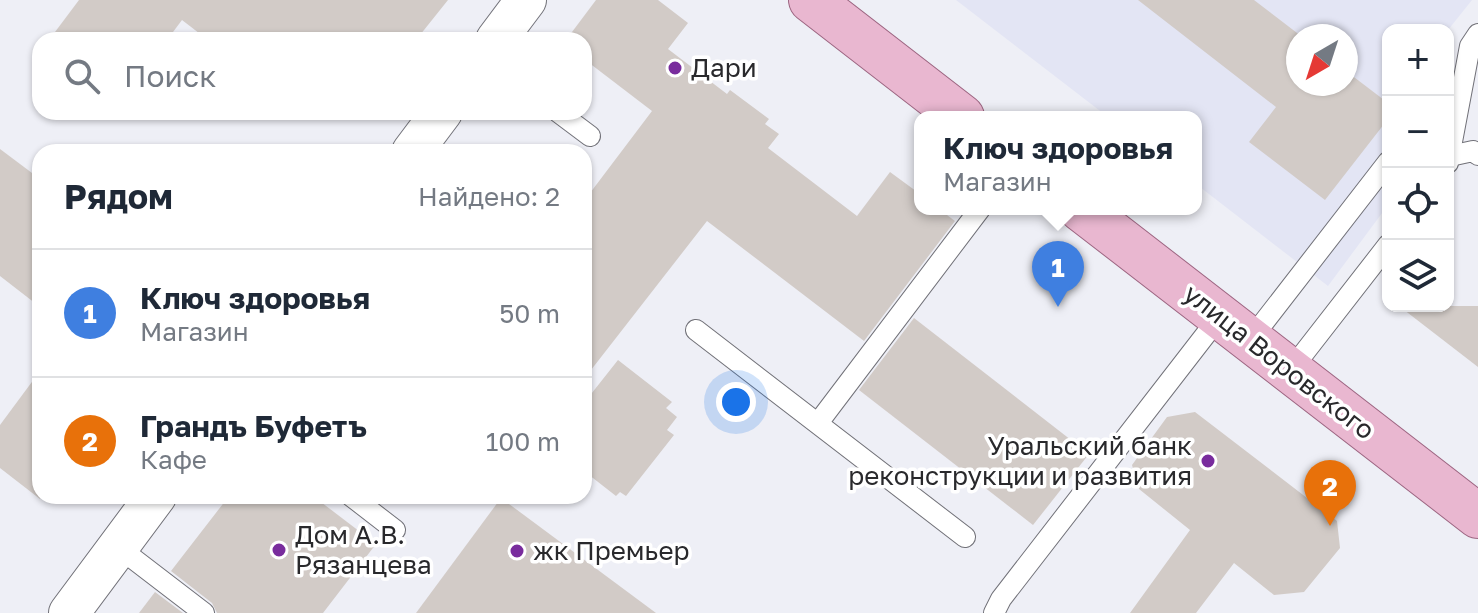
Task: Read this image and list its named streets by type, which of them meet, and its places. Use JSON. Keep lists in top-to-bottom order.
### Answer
{
  "streets": {
    "main road": ["улица Воровского"]
  },
  "places": [
    "Дари",
    "Уральский банк реконструкции и развития",
    "Дом А.В. Рязанцева",
    "жк Премьер"
  ],
  "north": "bottom left",
  "page": {
    "map_buttons": ["+", "−"],
    "search": "Поиск",
    "popup": ["Ключ здоровья", "Магазин"],
    "heading": ["Рядом", "Найдено: 2"],
    "pins": ["1", "2"],
    "list": [
      {
        "mark": "1",
        "name": "Ключ здоровья",
        "note": "Магазин",
        "value": "50 m"
      },
      {
        "mark": "2",
        "name": "Грандъ Буфетъ",
        "note": "Кафе",
        "value": "100 m"
      }
    ]
  }
}
